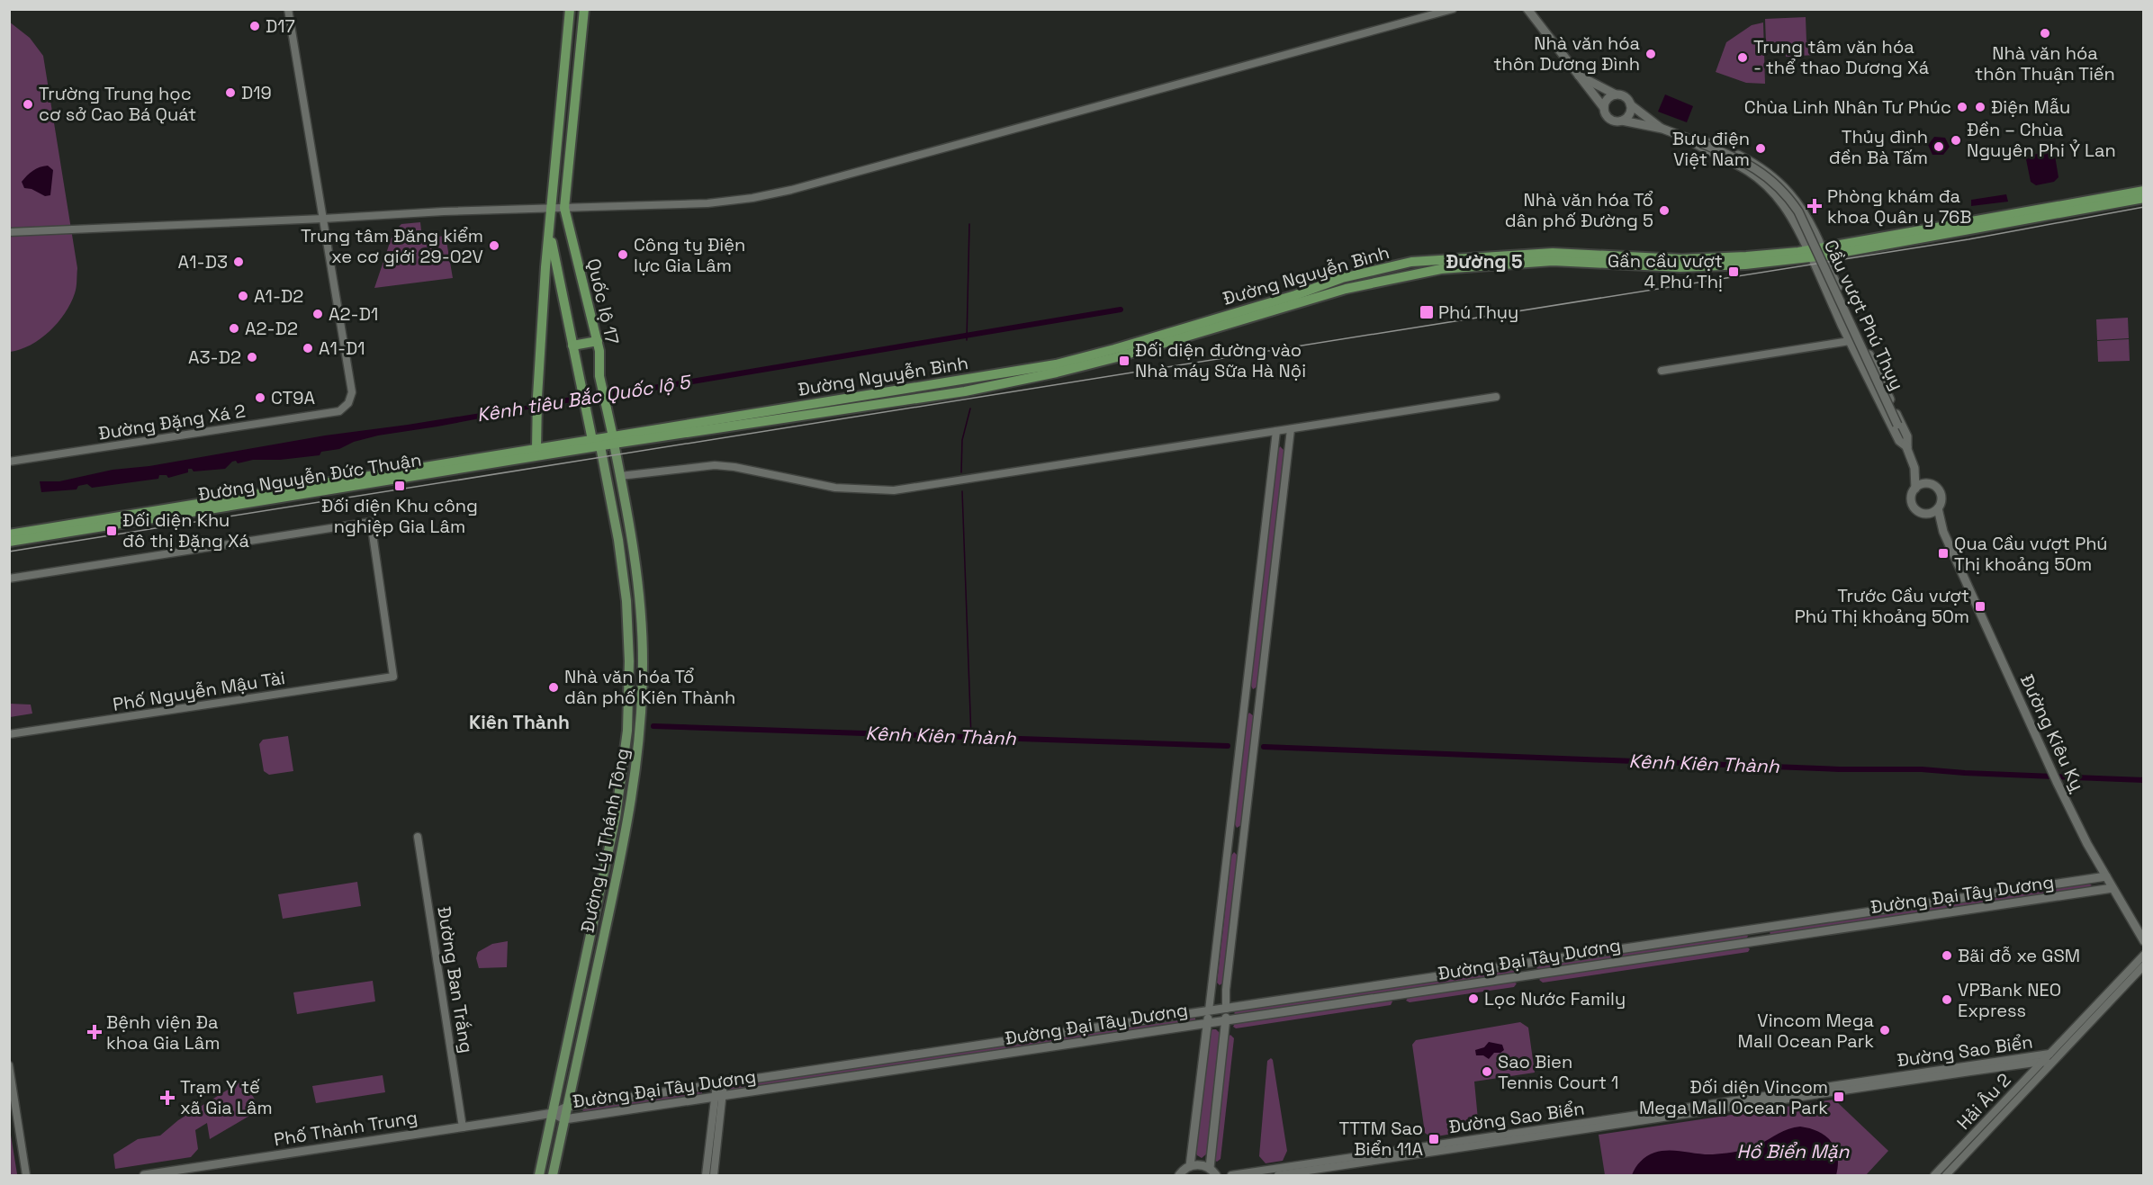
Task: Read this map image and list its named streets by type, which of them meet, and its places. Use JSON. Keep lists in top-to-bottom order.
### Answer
{
  "streets": {
    "highway": ["Đường Nguyễn Bình", "Quốc lộ 17", "Đường Nguyễn Đức Thuận"],
    "main road": [
      "Cầu vượt Phú Thụy",
      "Đường Kiêu Kỵ",
      "Đường Lý Thánh Tông",
      "Đường Đại Tây Dương",
      "Phố Thành Trung"
    ],
    "street": [
      "Đường Đặng Xá 2",
      "Phố Nguyễn Mậu Tài",
      "Đường Ban Trắng",
      "Đường Sao Biển",
      "Hải Âu 2"
    ]
  },
  "crossings": [
    ["Đường Nguyễn Bình", "Quốc lộ 17"],
    ["Đường Nguyễn Bình", "Đường Nguyễn Đức Thuận"],
    ["Đường Nguyễn Bình", "Đường Lý Thánh Tông"],
    ["Quốc lộ 17", "Đường Nguyễn Đức Thuận"],
    ["Quốc lộ 17", "Đường Lý Thánh Tông"],
    ["Đường Nguyễn Đức Thuận", "Đường Lý Thánh Tông"],
    ["Đường Kiêu Kỵ", "Đường Đại Tây Dương"],
    ["Đường Lý Thánh Tông", "Đường Đại Tây Dương"],
    ["Đường Lý Thánh Tông", "Phố Thành Trung"],
    ["Đường Đại Tây Dương", "Phố Thành Trung"],
    ["Đường Ban Trắng", "Phố Thành Trung"],
    ["Đường Sao Biển", "Hải Âu 2"]
  ],
  "districts": ["Đường 5", "Kiên Thành"],
  "water": ["Kênh tiêu Bắc Quốc lộ 5", "Kênh Kiên Thành", "Hồ Biển Mặn"],
  "places": {
    "other": [
      "D17",
      "Nhà văn hóa thôn Thuận Tiến",
      "Nhà văn hóa thôn Dương Đình",
      "Trung tâm văn hóa - thể thao Dương Xá",
      "D19",
      "Trường Trung học cơ sở Cao Bá Quát",
      "Chùa Linh Nhân Tư Phúc",
      "Điện Mẫu",
      "Đền – Chùa Nguyên Phi Ỷ Lan",
      "Thủy đình đền Bà Tấm",
      "Bưu điện Việt Nam",
      "Nhà văn hóa Tổ dân phố Đường 5",
      "Trung tâm Đăng kiểm xe cơ giới 29-02V",
      "Công ty Điện lực Gia Lâm",
      "A1-D3",
      "A1-D2",
      "A2-D1",
      "A2-D2",
      "A1-D1",
      "A3-D2",
      "CT9A",
      "Nhà văn hóa Tổ dân phố Kiên Thành",
      "Bãi đỗ xe GSM",
      "Lọc Nước Family",
      "VPBank NEO Express",
      "Vincom Mega Mall Ocean Park",
      "Sao Bien Tennis Court 1"
    ],
    "health": ["Phòng khám đa khoa Quân y 76B", "Bệnh viện Đa khoa Gia Lâm", "Trạm Y tế xã Gia Lâm"],
    "transit": [
      "Gần cầu vượt 4 Phú Thị",
      "Phú Thụy",
      "Đối diện đường vào Nhà máy Sữa Hà Nội",
      "Đối diện Khu công nghiệp Gia Lâm",
      "Đối diện Khu đô thị Đặng Xá",
      "Qua Cầu vượt Phú Thị khoảng 50m",
      "Trước Cầu vượt Phú Thị khoảng 50m",
      "Đối diện Vincom Mega Mall Ocean Park",
      "TTTM Sao Biển 11A"
    ]
  }
}
